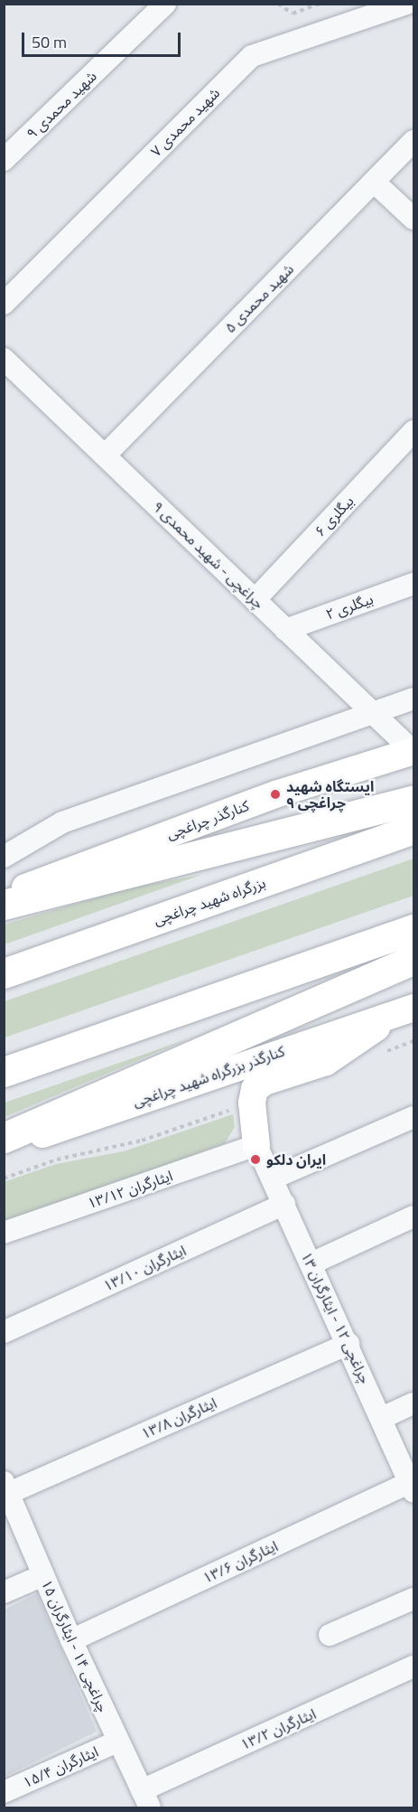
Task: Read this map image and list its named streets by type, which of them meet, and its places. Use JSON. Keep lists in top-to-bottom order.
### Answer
{
  "streets": {
    "highway": ["بزرگراه شهید چراغچی"],
    "main road": ["کنارگذر چراغچی", "کنارگذر بزرگراه شهید چراغچی"],
    "street": [
      "شهید محمدی ۹",
      "شهید محمدی ۷",
      "شهید محمدی ۵",
      "بیگلری ۶",
      "۹ چراغچی - شهید محمدی",
      "بیگلری ۲",
      "ایثارگران ۱۳/۱۲",
      "ایثارگران ۱۳/۱۰",
      "چراغچی ۱۲ - ایثارگران ۱۳",
      "ایثارگران ۱۳/۸",
      "ایثارگران ۱۳/۶",
      "چراغچی ۱۴ - ایثارگران ۱۵",
      "ایثارگران ۱۳/۲",
      "ایثارگران ۱۵/۴"
    ]
  },
  "crossings": [
    ["شهید محمدی ۵", "۹ چراغچی - شهید محمدی"],
    ["بیگلری ۶", "۹ چراغچی - شهید محمدی"],
    ["۹ چراغچی - شهید محمدی", "بیگلری ۲"],
    ["۹ چراغچی - شهید محمدی", "کنارگذر چراغچی"],
    ["ایثارگران ۱۳/۱۲", "چراغچی ۱۲ - ایثارگران ۱۳"],
    ["ایثارگران ۱۳/۱۰", "چراغچی ۱۲ - ایثارگران ۱۳"],
    ["چراغچی ۱۲ - ایثارگران ۱۳", "ایثارگران ۱۳/۸"],
    ["چراغچی ۱۲ - ایثارگران ۱۳", "ایثارگران ۱۳/۶"],
    ["ایثارگران ۱۳/۸", "چراغچی ۱۴ - ایثارگران ۱۵"],
    ["ایثارگران ۱۳/۶", "چراغچی ۱۴ - ایثارگران ۱۵"],
    ["چراغچی ۱۴ - ایثارگران ۱۵", "ایثارگران ۱۳/۲"],
    ["چراغچی ۱۴ - ایثارگران ۱۵", "ایثارگران ۱۵/۴"]
  ],
  "places": ["ایستگاه شهید چراغچی ۹", "ایران دلکو"],
  "scale_bar": "50 m"
}
